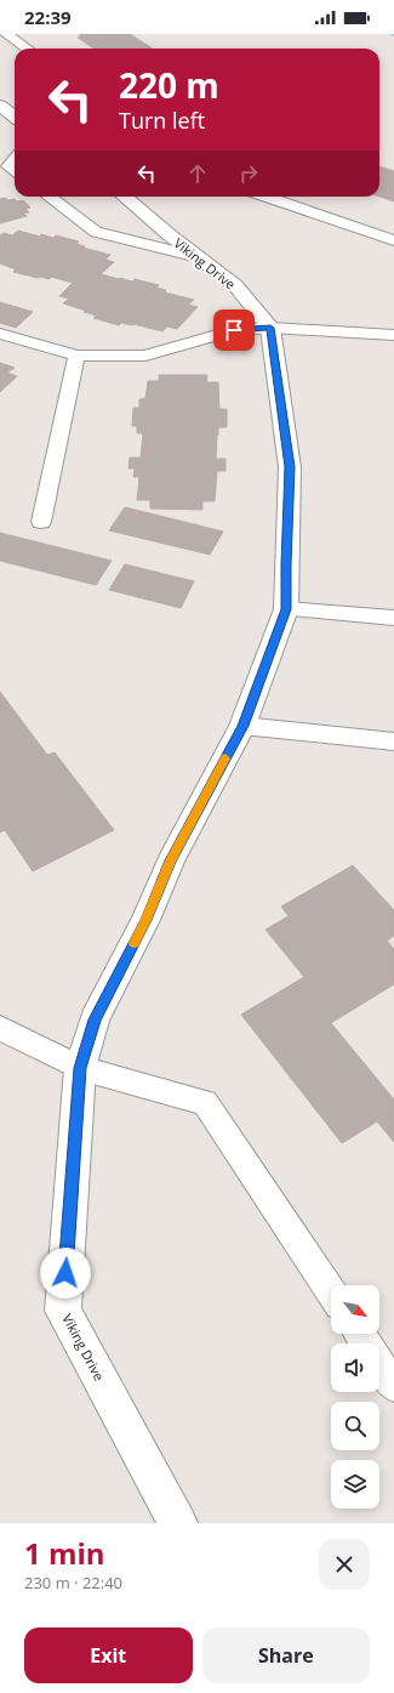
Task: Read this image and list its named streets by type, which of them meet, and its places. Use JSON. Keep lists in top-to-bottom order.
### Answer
{
  "streets": {
    "street": ["Viking Drive"]
  },
  "north": "bottom right",
  "page": {
    "status": "22:39",
    "turn": ["220 m", "Turn left"],
    "heading": ["1 min", "230 m · 22:40"],
    "buttons": ["Exit", "Share"]
  }
}
